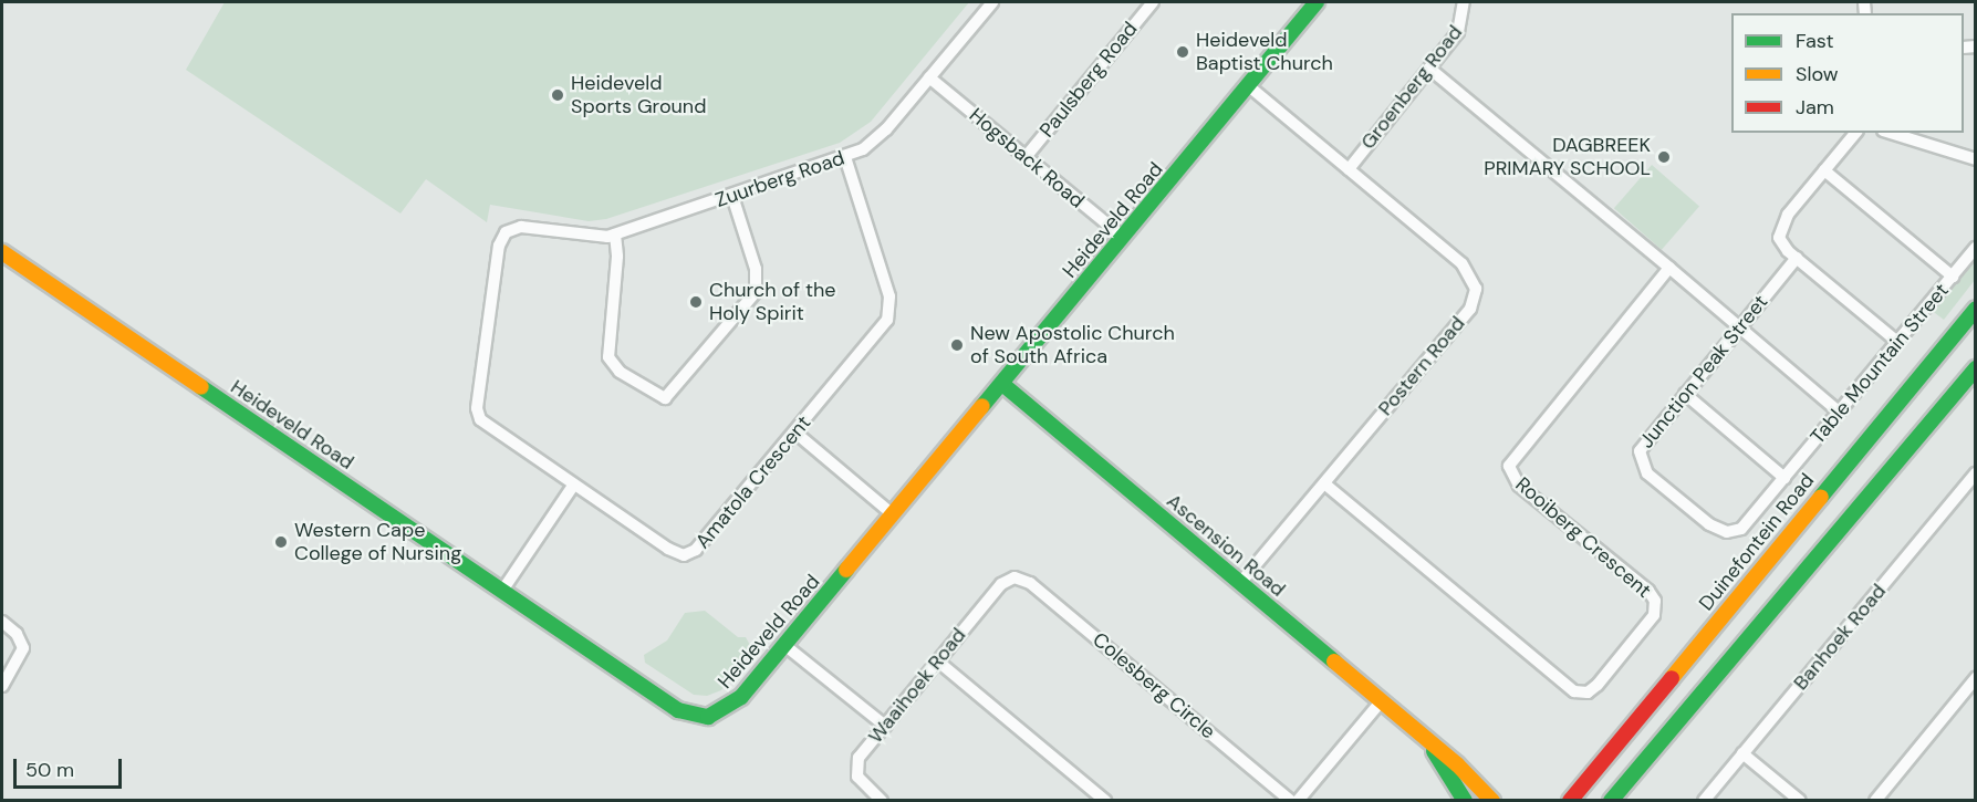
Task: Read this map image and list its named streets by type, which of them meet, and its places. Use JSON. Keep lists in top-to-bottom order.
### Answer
{
  "streets": {
    "street": [
      "Paulsberg Road",
      "Groenberg Road",
      "Hogsback Road",
      "Zuurberg Road",
      "Heideveld Road",
      "Table Mountain Street",
      "Postern Road",
      "Junction Peak Street",
      "Amatola Crescent",
      "Rooiberg Crescent",
      "Duinefontein Road",
      "Ascension Road",
      "Banhoek Road",
      "Waaihoek Road",
      "Colesberg Circle"
    ]
  },
  "crossings": [
    ["Paulsberg Road", "Hogsback Road"],
    ["Groenberg Road", "Postern Road"],
    ["Hogsback Road", "Zuurberg Road"],
    ["Hogsback Road", "Heideveld Road"],
    ["Zuurberg Road", "Amatola Crescent"],
    ["Heideveld Road", "Postern Road"],
    ["Heideveld Road", "Ascension Road"],
    ["Table Mountain Street", "Junction Peak Street"],
    ["Postern Road", "Rooiberg Crescent"],
    ["Postern Road", "Ascension Road"],
    ["Waaihoek Road", "Colesberg Circle"]
  ],
  "places": [
    "Heideveld Baptist Church",
    "Heideveld Sports Ground",
    "DAGBREEK PRIMARY SCHOOL",
    "Church of the Holy Spirit",
    "New Apostolic Church of South Africa",
    "Western Cape College of Nursing"
  ],
  "legend": ["Fast", "Slow", "Jam"],
  "scale_bar": "50 m"
}
